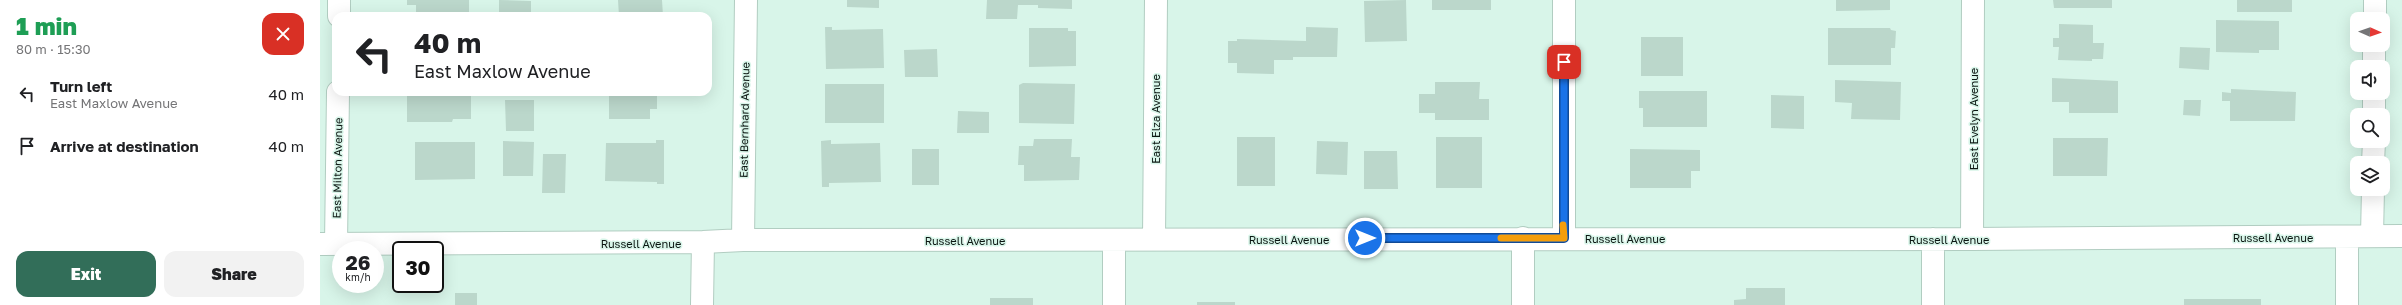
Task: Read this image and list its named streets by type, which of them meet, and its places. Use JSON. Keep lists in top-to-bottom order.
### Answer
{
  "streets": {
    "street": [
      "East Elza Avenue",
      "East Evelyn Avenue",
      "East Bernhard Avenue",
      "East Milton Avenue",
      "Russell Avenue"
    ]
  },
  "crossings": [
    ["East Elza Avenue", "Russell Avenue"],
    ["East Evelyn Avenue", "Russell Avenue"],
    ["East Bernhard Avenue", "Russell Avenue"],
    ["East Milton Avenue", "Russell Avenue"]
  ],
  "north": "right",
  "page": {
    "heading": ["1 min", "80 m · 15:30"],
    "turn": ["40 m", "East Maxlow Avenue"],
    "list": [
      {
        "name": "Turn left",
        "note": "East Maxlow Avenue",
        "value": "40 m"
      },
      {
        "name": "Arrive at destination",
        "value": "40 m"
      }
    ],
    "speed": "26 km/h",
    "limit": "30",
    "buttons": ["Exit", "Share"]
  }
}
